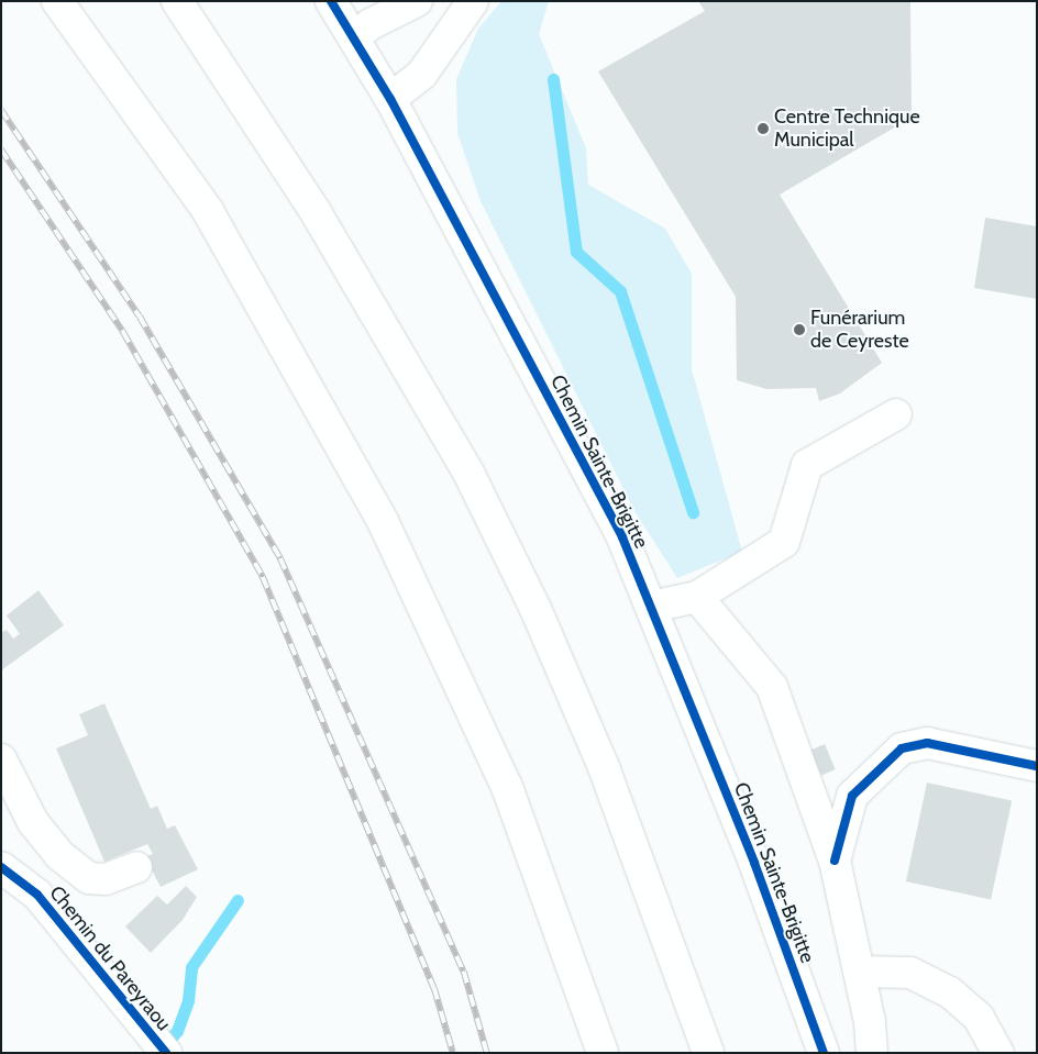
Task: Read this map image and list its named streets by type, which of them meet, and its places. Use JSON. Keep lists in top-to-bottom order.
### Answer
{
  "streets": {
    "main road": ["Chemin Sainte-Brigitte", "Chemin du Pareyraou"]
  },
  "places": ["Centre Technique Municipal", "Funérarium de Ceyreste"]
}
